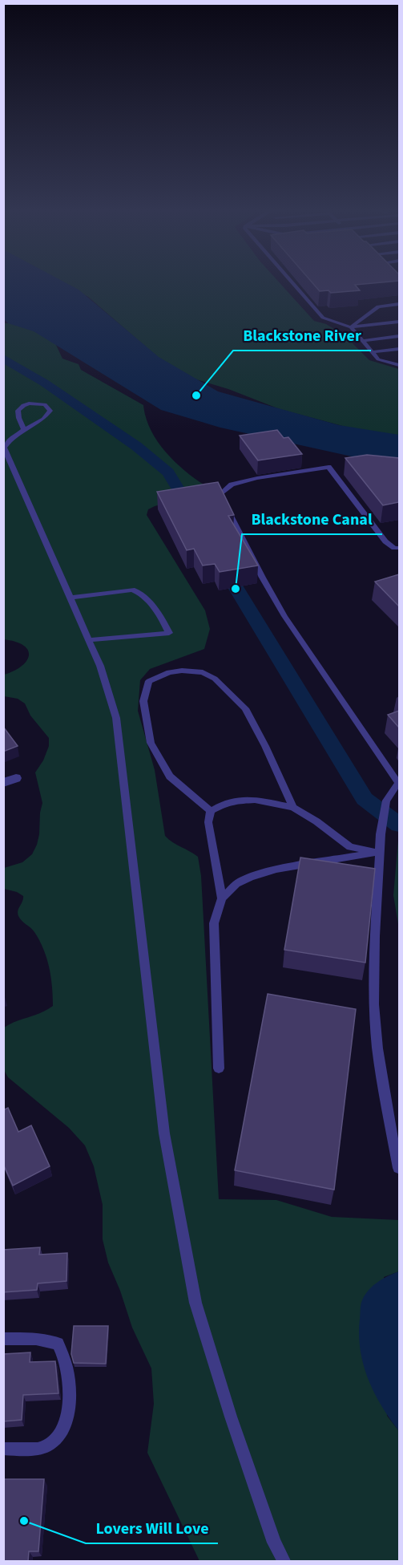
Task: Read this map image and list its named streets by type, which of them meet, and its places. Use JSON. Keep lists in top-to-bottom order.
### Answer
{
  "places": ["Blackstone River", "Blackstone Canal", "Lovers Will Love"]
}
